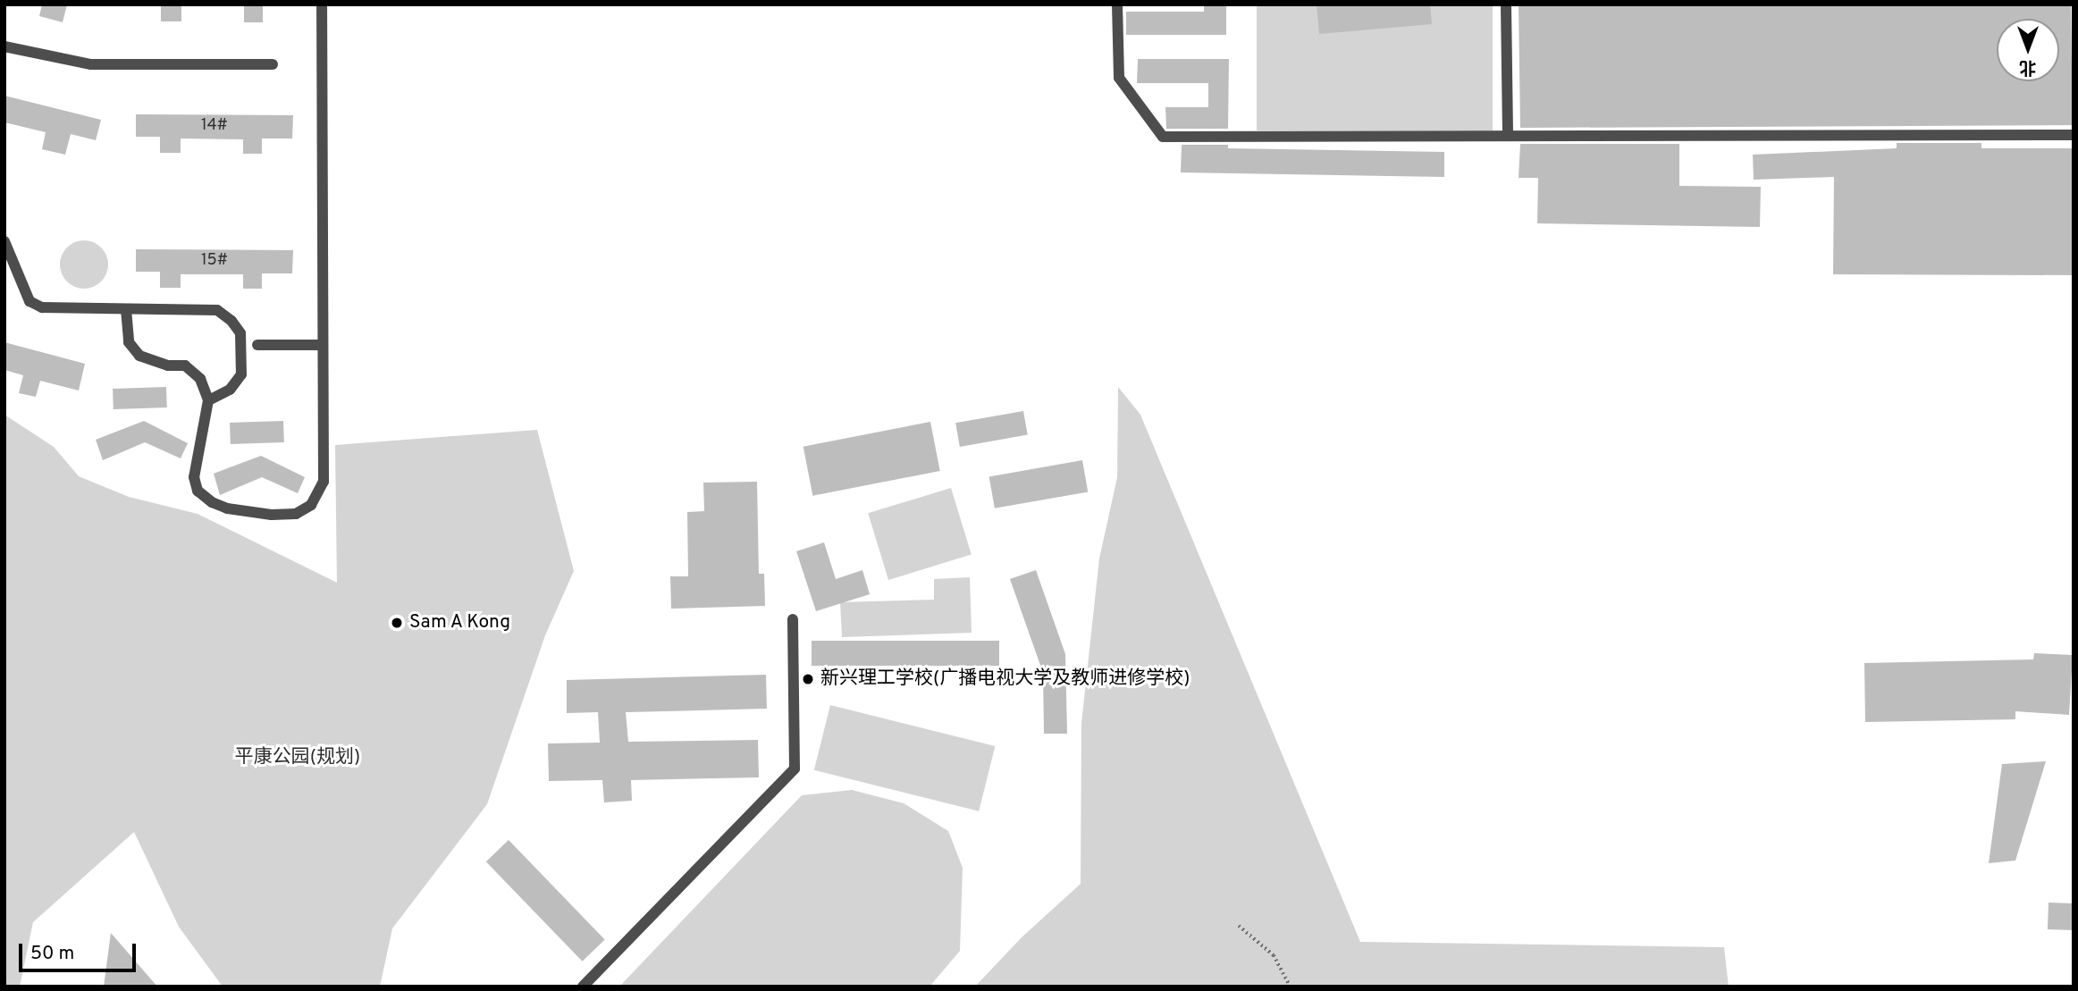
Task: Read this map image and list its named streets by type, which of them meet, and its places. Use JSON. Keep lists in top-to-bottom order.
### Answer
{
  "parks": ["平康公园(规划)"],
  "places": ["Sam A Kong", "新兴理工学校(广播电视大学及教师进修学校)"],
  "house_numbers": ["14#", "15#"],
  "scale_bar": "50 m",
  "north": "bottom"
}
